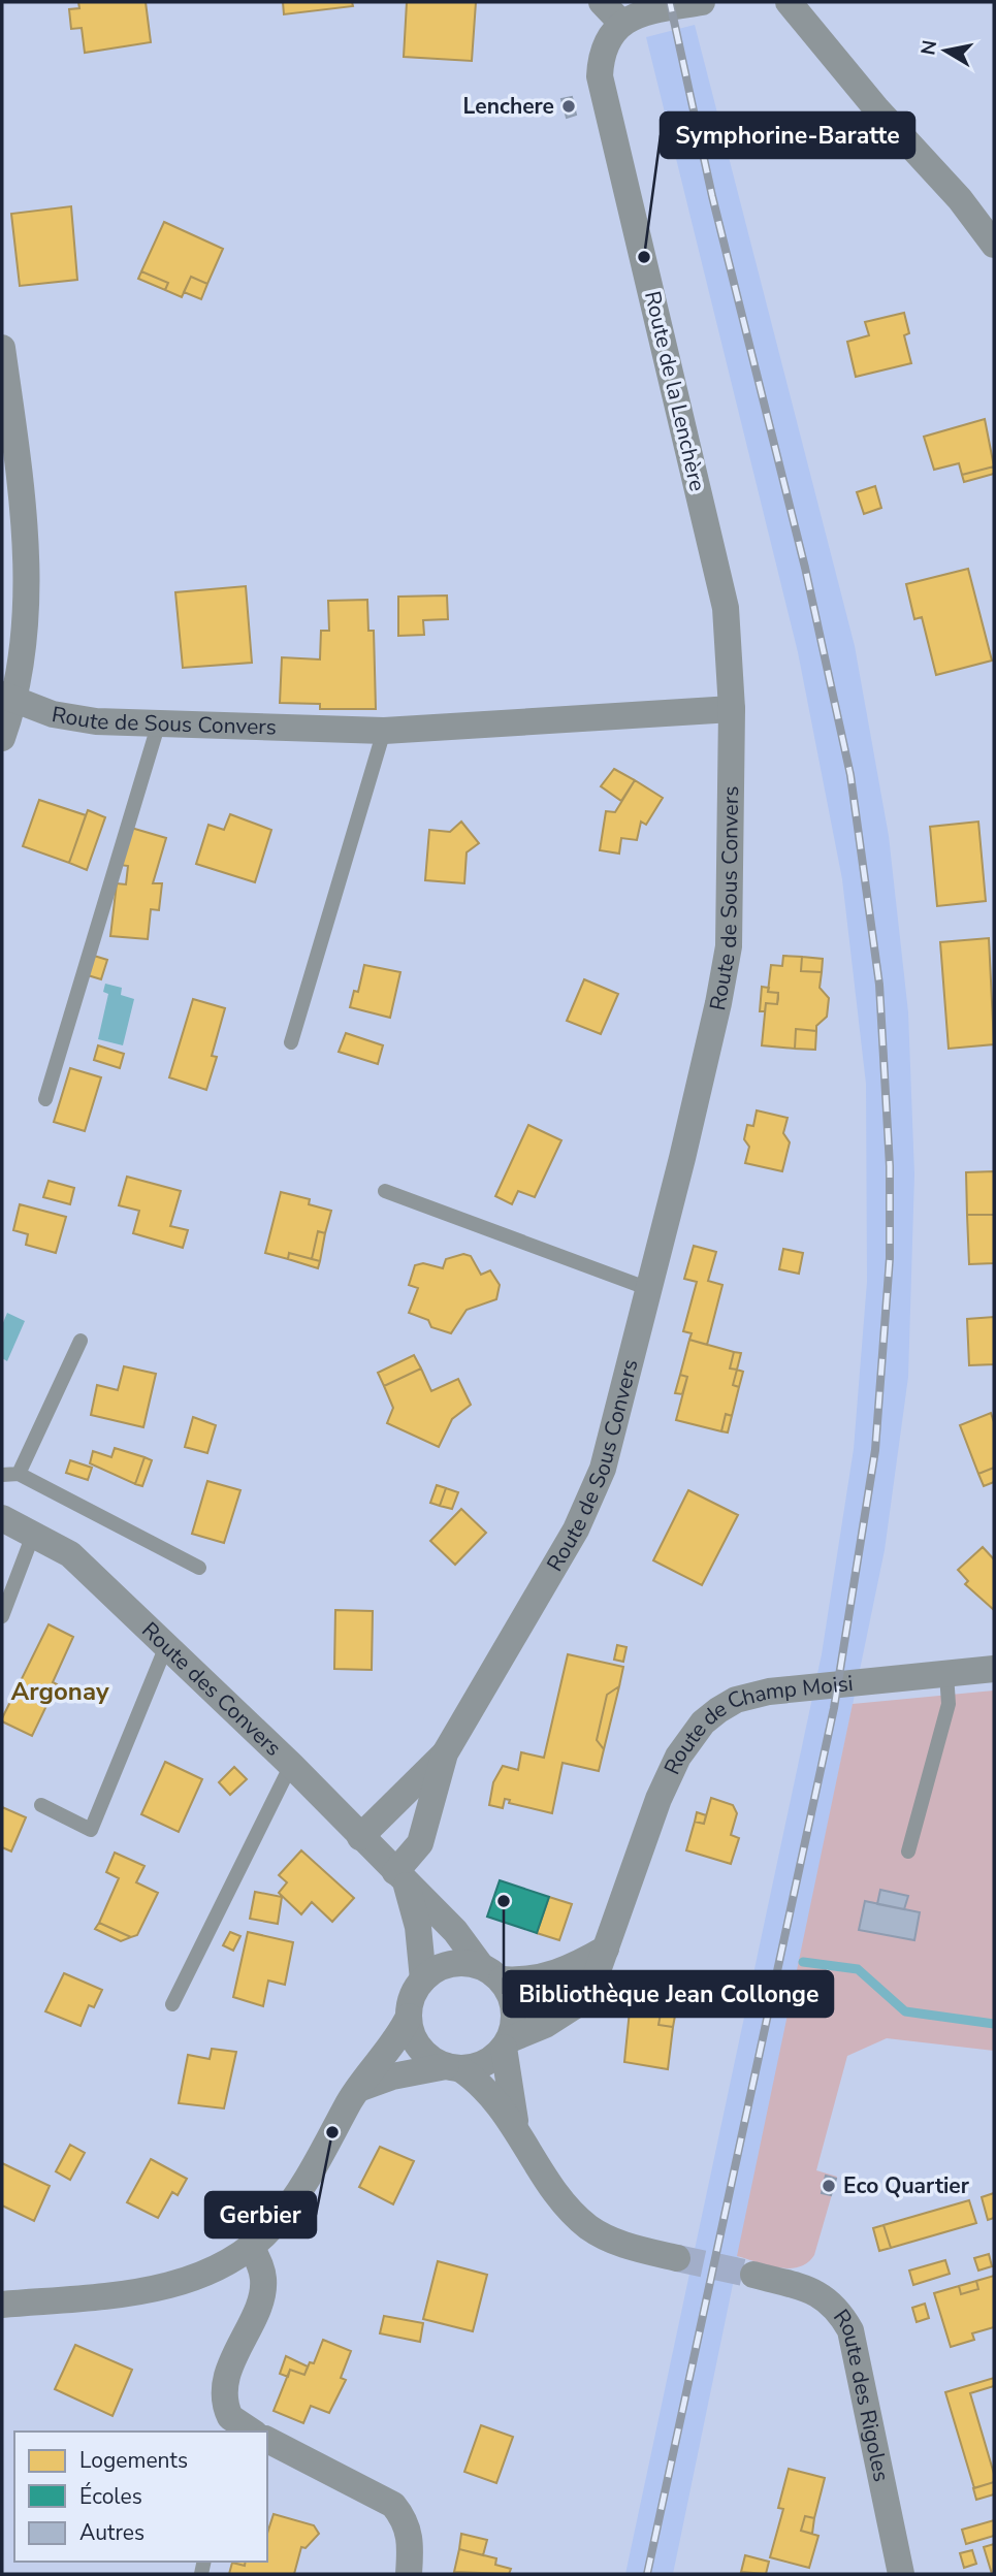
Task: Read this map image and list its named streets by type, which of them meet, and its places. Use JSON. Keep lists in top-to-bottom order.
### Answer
{
  "streets": {
    "street": [
      "Route de la Lenchère",
      "Route de Sous Convers",
      "Route des Convers",
      "Route de Champ Moisi",
      "Route des Rigoles"
    ]
  },
  "crossings": [
    ["Route de la Lenchère", "Route de Sous Convers"],
    ["Route de Sous Convers", "Route des Convers"],
    ["Route des Convers", "Route de Champ Moisi"]
  ],
  "districts": ["Argonay"],
  "places": [
    "Lenchere",
    "Symphorine-Baratte",
    "Bibliothèque Jean Collonge",
    "Gerbier",
    "Eco Quartier"
  ],
  "legend": ["Logements", "Écoles", "Autres"],
  "north": "left"
}
